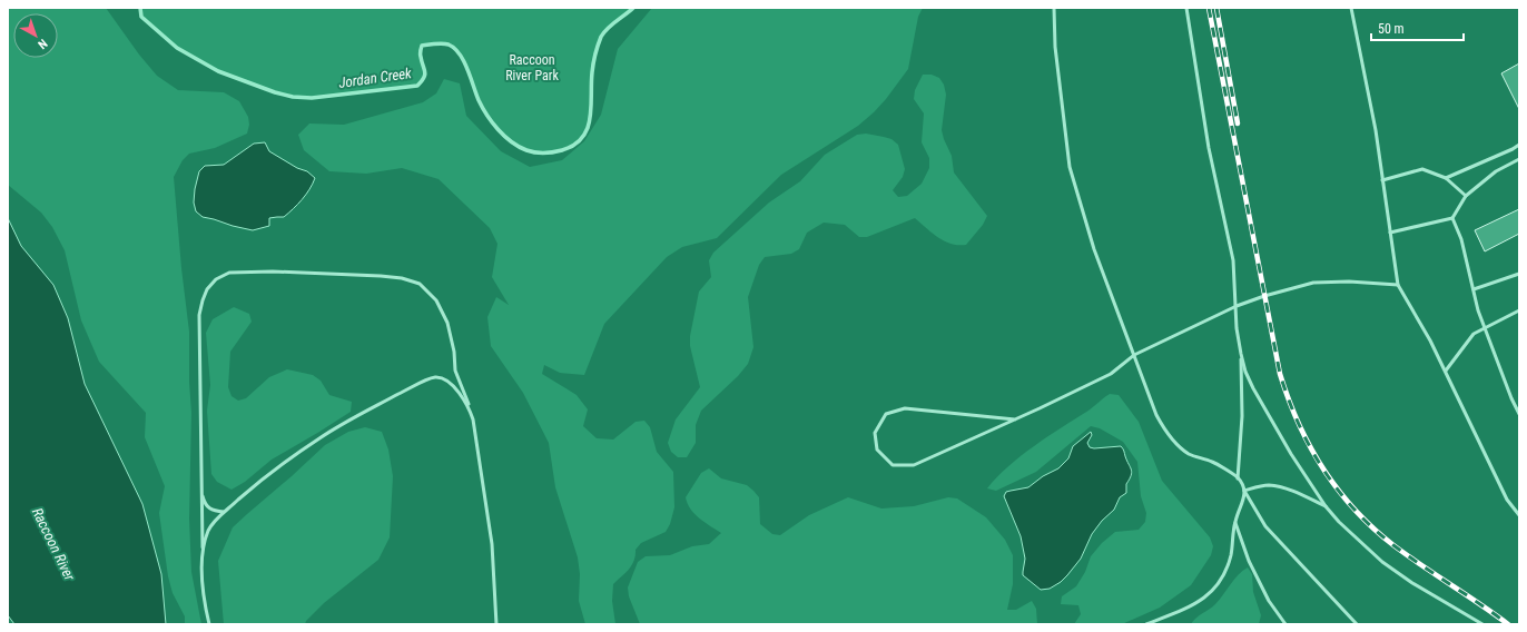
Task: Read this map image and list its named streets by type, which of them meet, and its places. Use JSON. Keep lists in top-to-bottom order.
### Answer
{
  "water": ["Jordan Creek", "Raccoon River"],
  "parks": ["Raccoon River Park"],
  "scale_bar": "50 m",
  "north": "bottom right"
}
